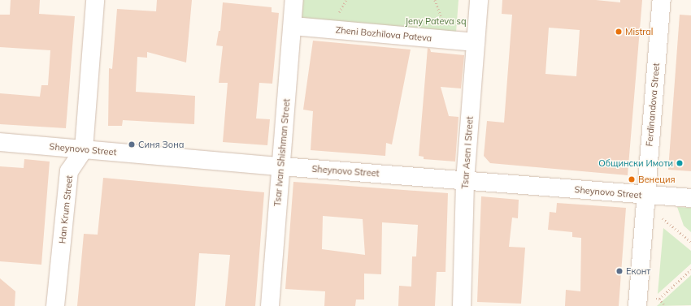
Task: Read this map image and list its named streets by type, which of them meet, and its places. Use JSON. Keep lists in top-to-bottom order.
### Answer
{
  "streets": {
    "street": [
      "Zheni Bozhilova Pateva",
      "Ferdinandova Street",
      "Sheynovo Street",
      "Tsar Ivan Shishman Street",
      "Tsar Asen I Street",
      "Han Krum Street"
    ]
  },
  "crossings": [
    ["Zheni Bozhilova Pateva", "Tsar Ivan Shishman Street"],
    ["Zheni Bozhilova Pateva", "Tsar Asen I Street"],
    ["Ferdinandova Street", "Sheynovo Street"],
    ["Sheynovo Street", "Tsar Ivan Shishman Street"],
    ["Sheynovo Street", "Tsar Asen I Street"],
    ["Sheynovo Street", "Han Krum Street"]
  ],
  "parks": ["Jeny Pateva sq"],
  "places": [
    "Mistral",
    "Синя Зона",
    "Общински Имоти",
    "Венеция",
    "Еконт"
  ]
}
